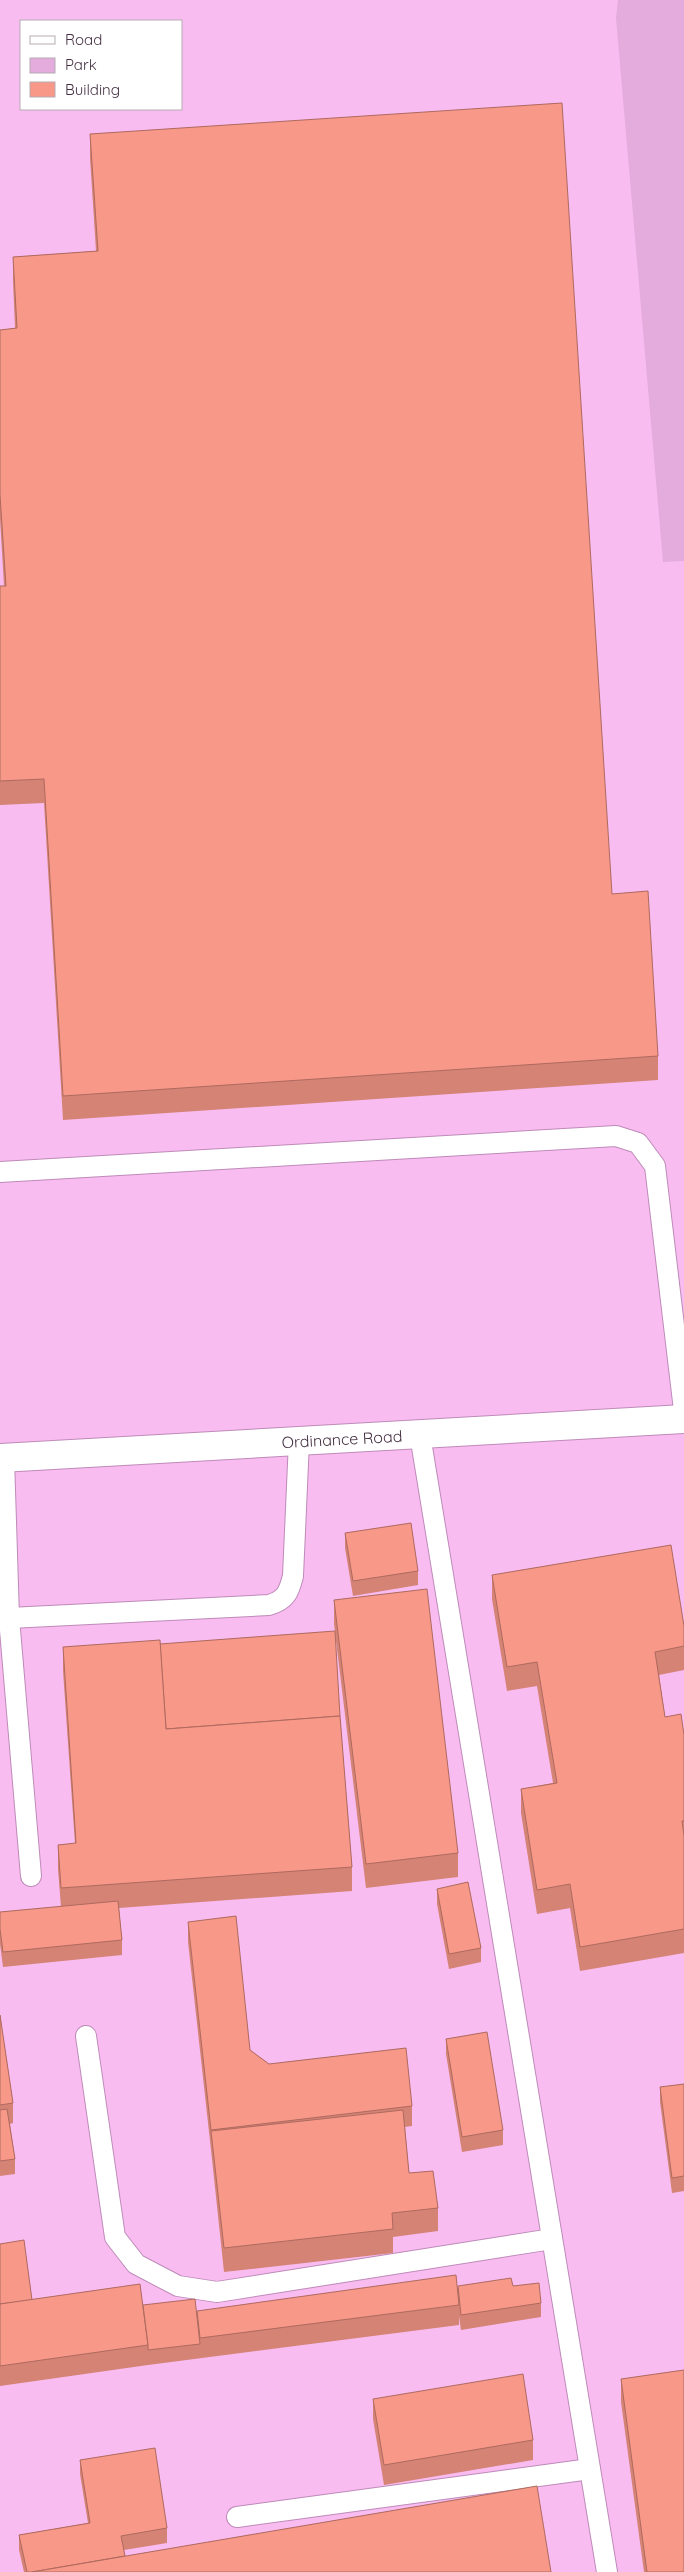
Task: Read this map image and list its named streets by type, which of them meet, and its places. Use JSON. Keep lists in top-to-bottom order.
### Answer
{
  "streets": {
    "street": ["Ordinance Road"]
  },
  "legend": ["Road", "Park", "Building"]
}
